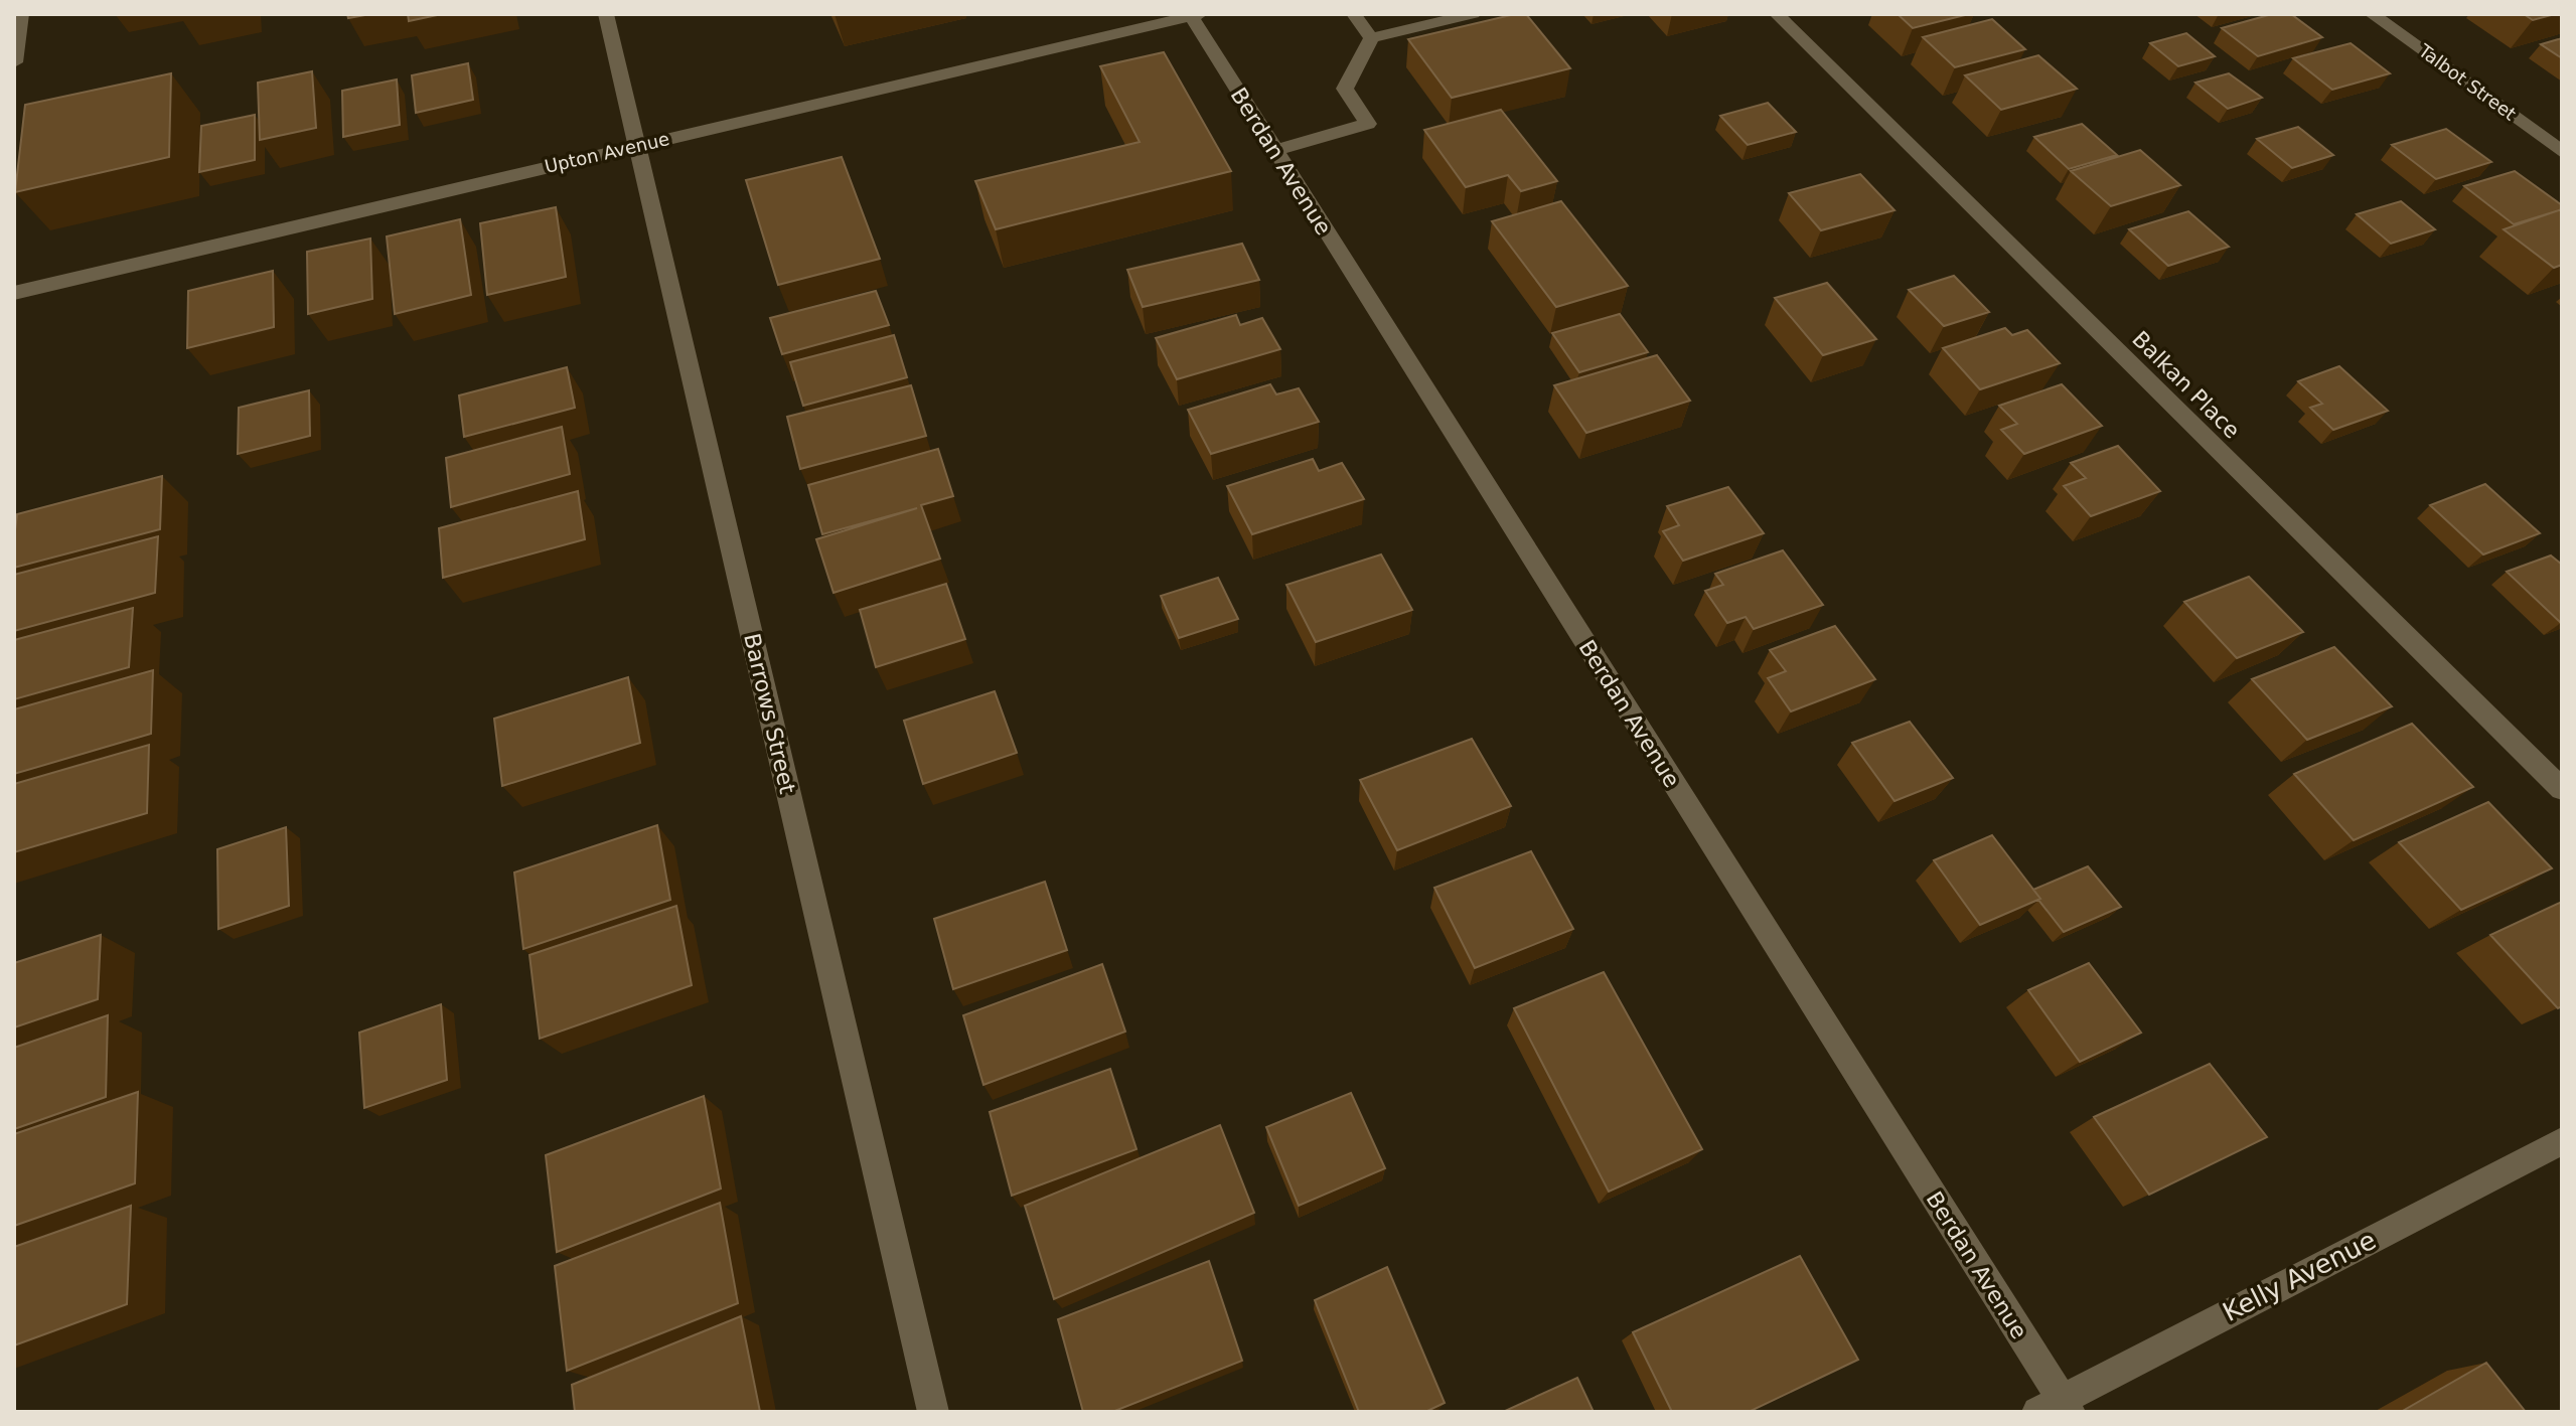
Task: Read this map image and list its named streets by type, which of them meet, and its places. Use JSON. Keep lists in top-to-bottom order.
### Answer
{
  "streets": {
    "street": [
      "Talbot Street",
      "Upton Avenue",
      "Berdan Avenue",
      "Balkan Place",
      "Barrows Street",
      "Kelly Avenue"
    ]
  },
  "crossings": [
    ["Upton Avenue", "Berdan Avenue"],
    ["Upton Avenue", "Barrows Street"],
    ["Berdan Avenue", "Kelly Avenue"]
  ]
}
